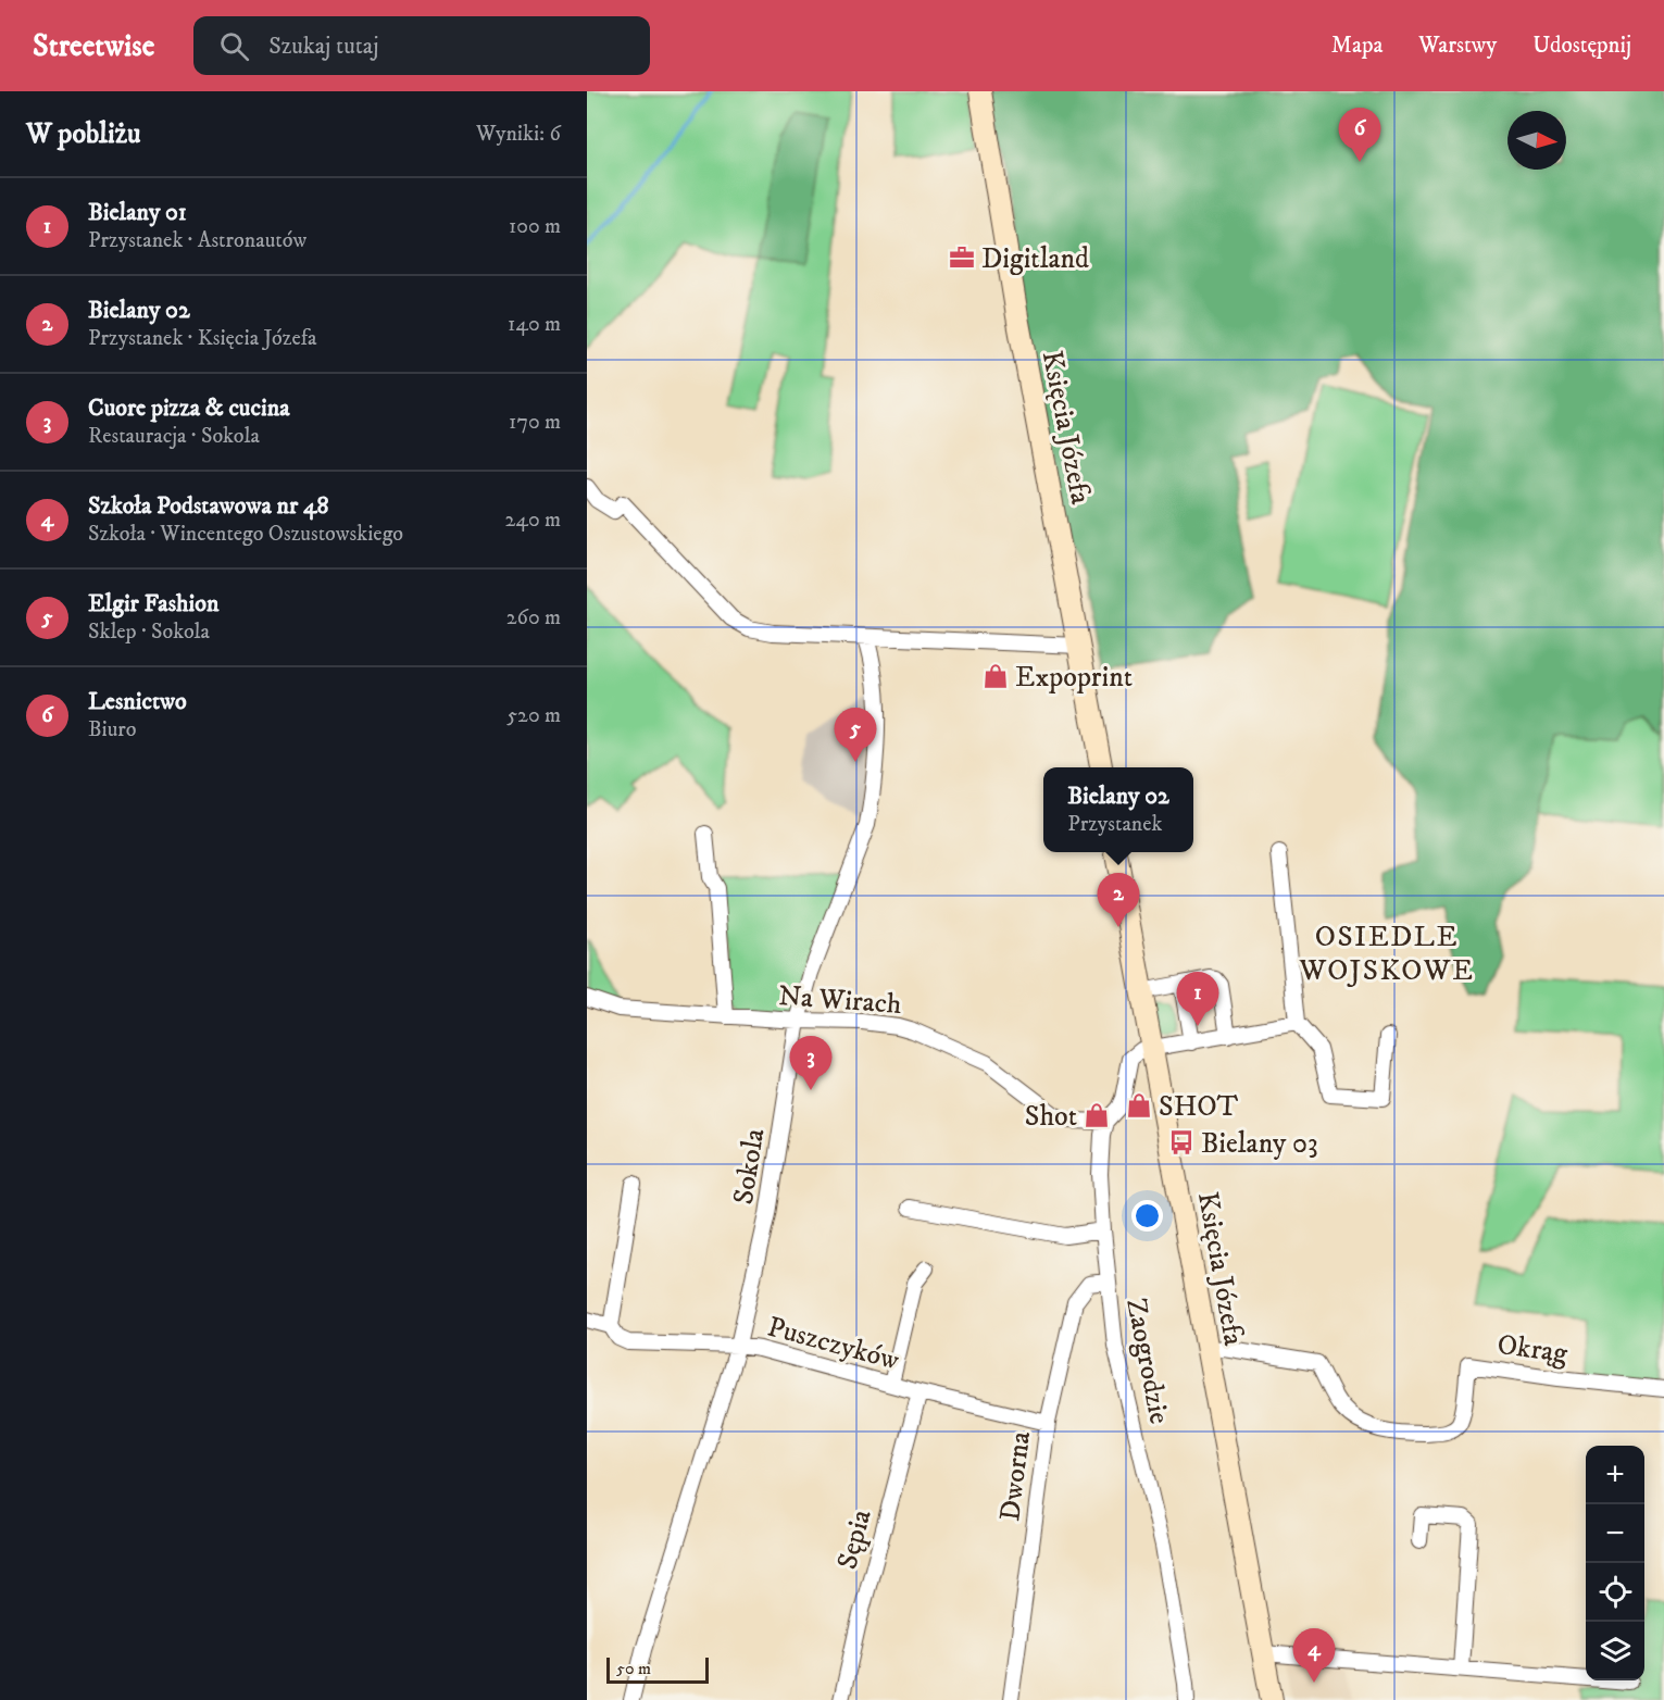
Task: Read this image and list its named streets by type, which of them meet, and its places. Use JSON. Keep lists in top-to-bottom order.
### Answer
{
  "streets": {
    "street": [
      "Księcia Józefa",
      "Na Wirach",
      "Sokola",
      "Puszczyków",
      "Okrąg",
      "Zaogrodzie",
      "Dworna",
      "Sępia"
    ]
  },
  "crossings": [
    ["Księcia Józefa", "Okrąg"],
    ["Księcia Józefa", "Zaogrodzie"],
    ["Na Wirach", "Sokola"],
    ["Na Wirach", "Zaogrodzie"],
    ["Sokola", "Puszczyków"],
    ["Puszczyków", "Dworna"],
    ["Puszczyków", "Sępia"],
    ["Zaogrodzie", "Dworna"]
  ],
  "districts": ["OSIEDLE WOJSKOWE"],
  "places": {
    "office": ["Digitland"],
    "shop": ["Expoprint", "SHOT", "Shot"],
    "bus stop": ["Bielany 03"]
  },
  "scale_bar": "50 m",
  "north": "right",
  "page": {
    "header": "Streetwise",
    "search": "Szukaj tutaj",
    "nav": ["Mapa", "Warstwy", "Udostępnij"],
    "heading": ["W pobliżu", "Wyniki: 6"],
    "pins": [
      "6",
      "5",
      "2",
      "1",
      "3",
      "4"
    ],
    "list": [
      {
        "mark": "1",
        "name": "Bielany 01",
        "note": "Przystanek · Astronautów",
        "value": "100 m"
      },
      {
        "mark": "2",
        "name": "Bielany 02",
        "note": "Przystanek · Księcia Józefa",
        "value": "140 m"
      },
      {
        "mark": "3",
        "name": "Cuore pizza & cucina",
        "note": "Restauracja · Sokola",
        "value": "170 m"
      },
      {
        "mark": "4",
        "name": "Szkoła Podstawowa nr 48",
        "note": "Szkoła · Wincentego Oszustowskiego",
        "value": "240 m"
      },
      {
        "mark": "5",
        "name": "Elgir Fashion",
        "note": "Sklep · Sokola",
        "value": "260 m"
      },
      {
        "mark": "6",
        "name": "Lesnictwo",
        "note": "Biuro",
        "value": "520 m"
      }
    ],
    "popup": ["Bielany 02", "Przystanek"],
    "map_buttons": ["+", "−"],
    "scale": "50 m"
  }
}
